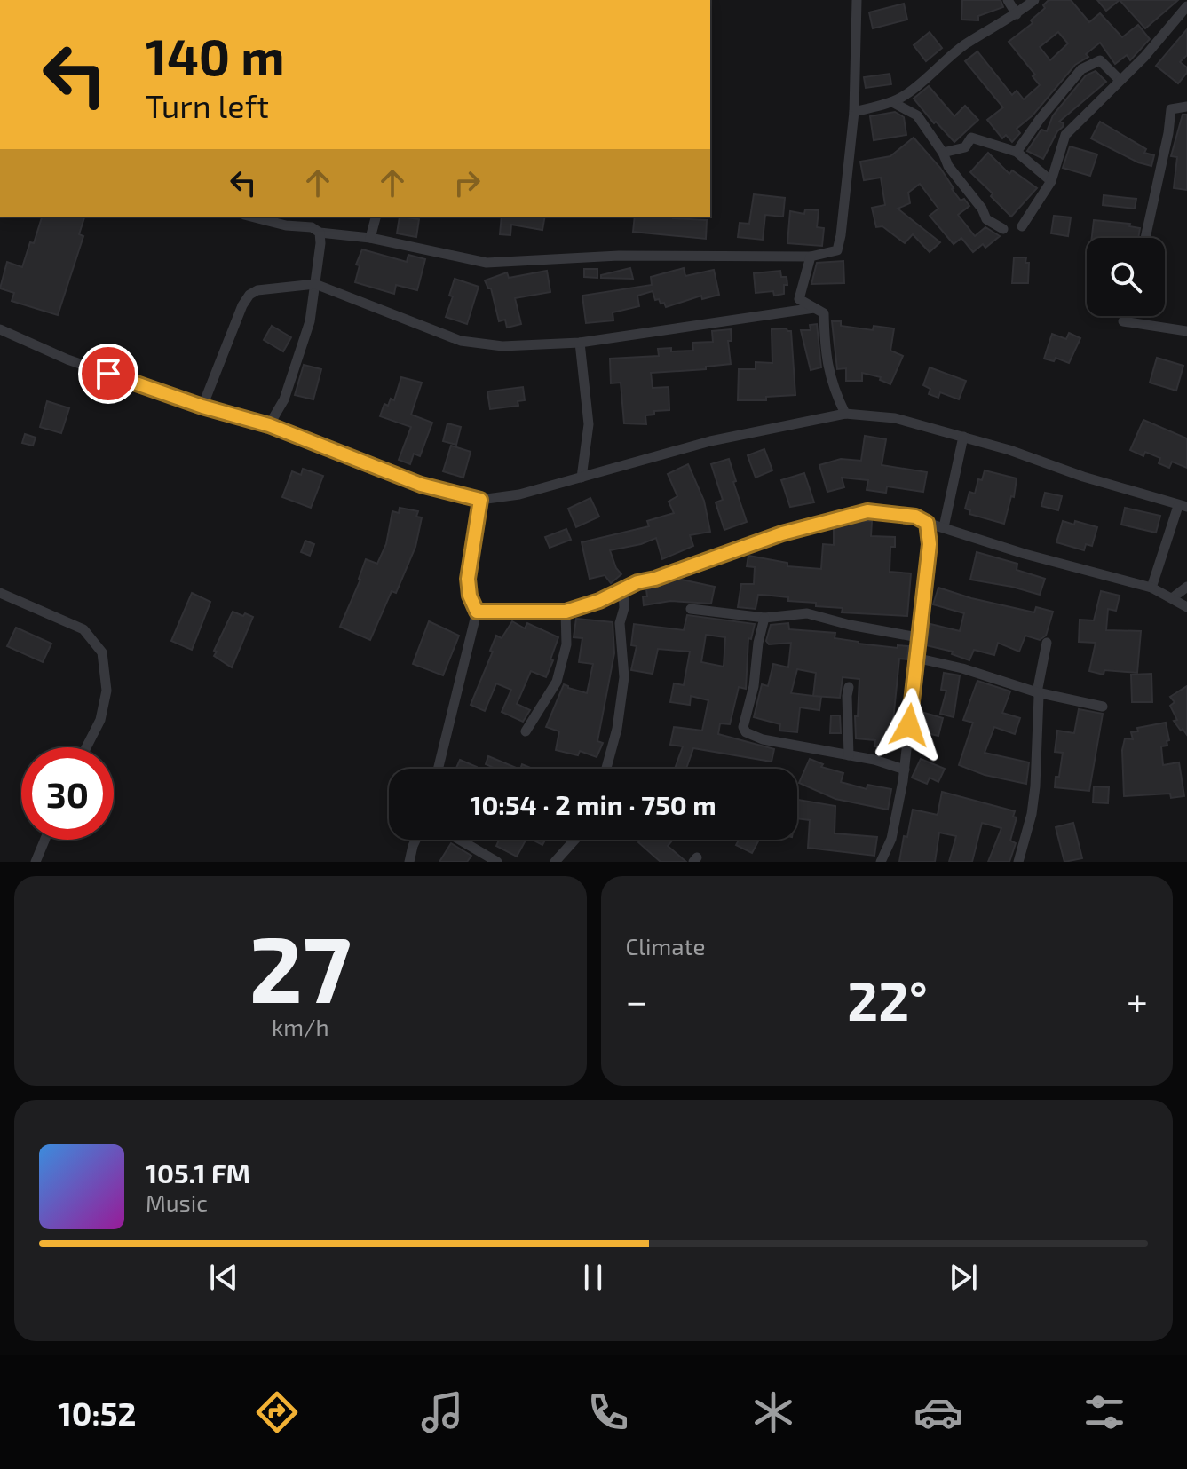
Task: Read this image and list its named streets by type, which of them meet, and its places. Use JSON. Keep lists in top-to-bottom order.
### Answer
{
  "page": {
    "turn": ["140 m", "Turn left"],
    "limit": "30",
    "trip": "10:54 · 2 min · 750 m",
    "tile": [
      ["27", "km/h"],
      "Climate"
    ],
    "heat": ["−", "22°", "+"],
    "song": ["105.1 FM", "Music"],
    "tabs": "10:52"
  }
}
